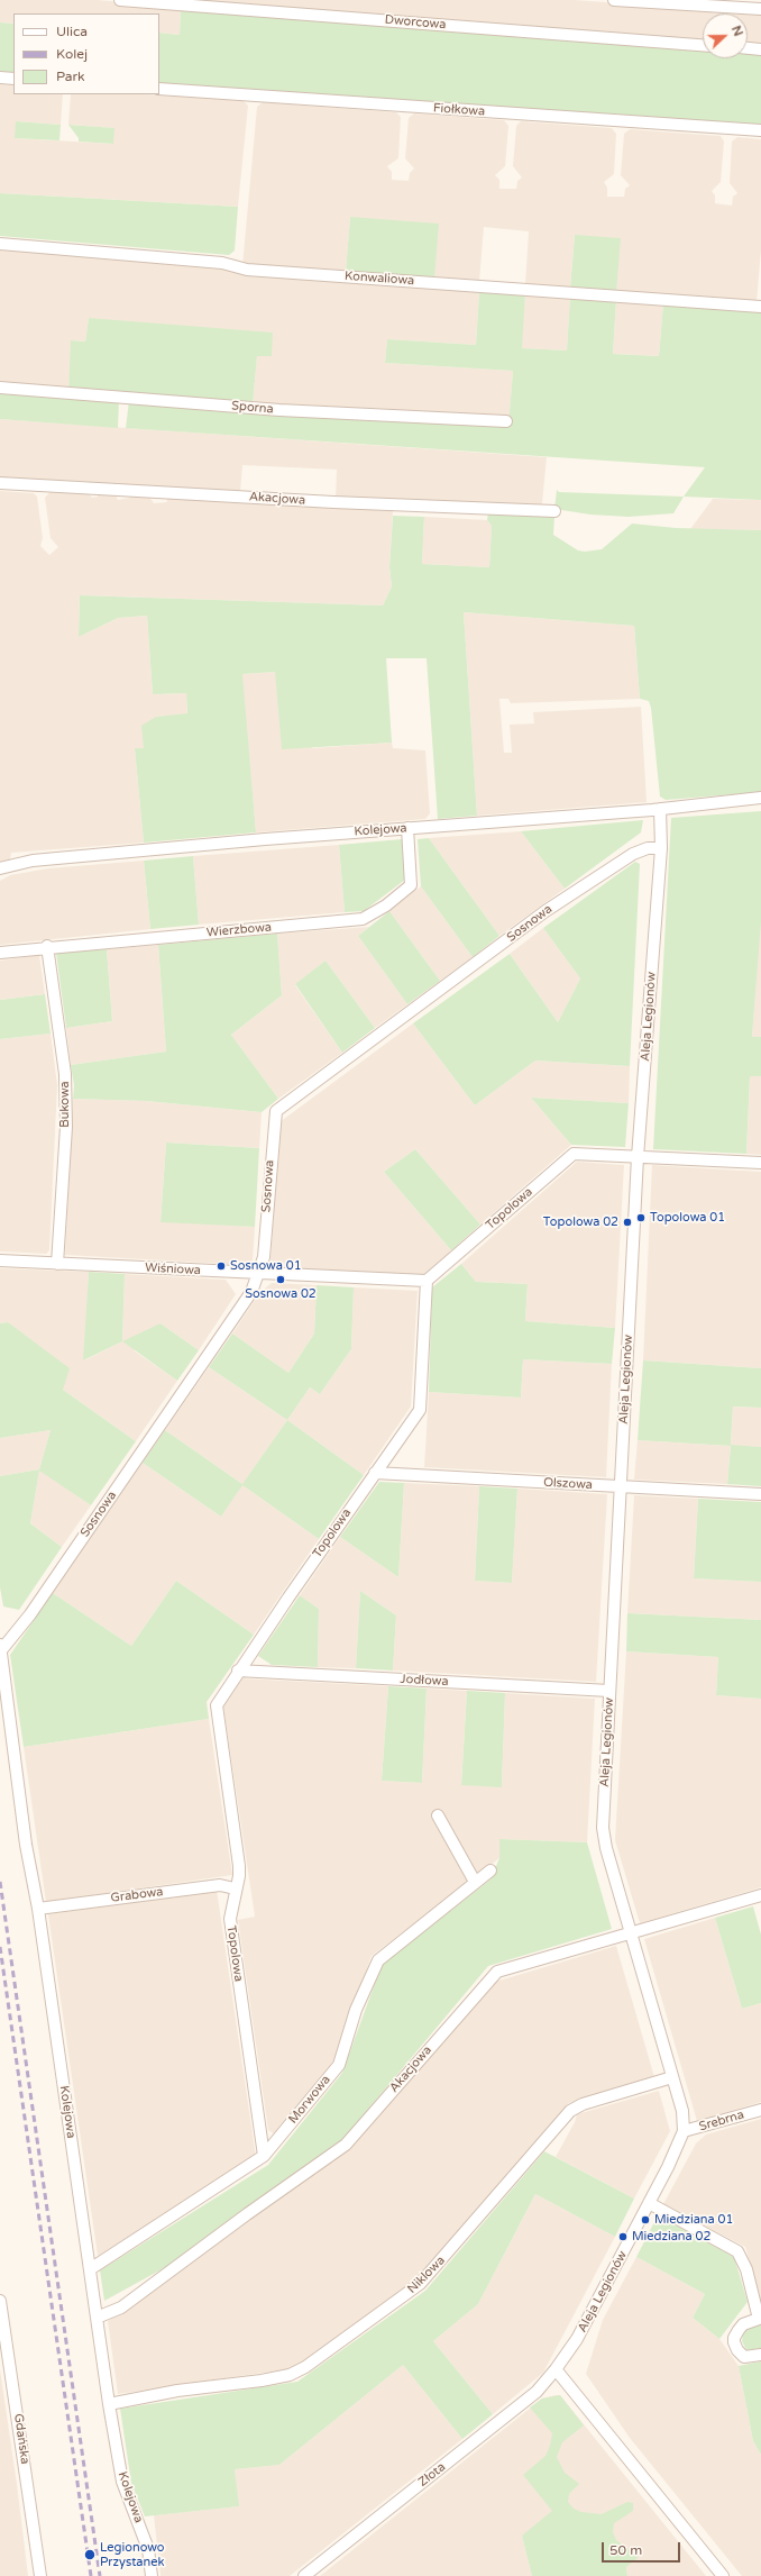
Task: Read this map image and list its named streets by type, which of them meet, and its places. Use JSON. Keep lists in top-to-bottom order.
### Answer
{
  "streets": {
    "street": [
      "Dworcowa",
      "Fiołkowa",
      "Konwaliowa",
      "Sporna",
      "Akacjowa",
      "Kolejowa",
      "Sosnowa",
      "Wierzbowa",
      "Aleja Legionów",
      "Bukowa",
      "Topolowa",
      "Wiśniowa",
      "Olszowa",
      "Jodłowa",
      "Grabowa",
      "Morwowa",
      "Srebrna",
      "Niklowa",
      "Gdańska",
      "Złota"
    ]
  },
  "crossings": [
    ["Akacjowa", "Kolejowa"],
    ["Akacjowa", "Aleja Legionów"],
    ["Kolejowa", "Sosnowa"],
    ["Kolejowa", "Wierzbowa"],
    ["Kolejowa", "Aleja Legionów"],
    ["Kolejowa", "Grabowa"],
    ["Kolejowa", "Morwowa"],
    ["Kolejowa", "Niklowa"],
    ["Sosnowa", "Aleja Legionów"],
    ["Sosnowa", "Wiśniowa"],
    ["Wierzbowa", "Bukowa"],
    ["Aleja Legionów", "Topolowa"],
    ["Aleja Legionów", "Olszowa"],
    ["Aleja Legionów", "Jodłowa"],
    ["Aleja Legionów", "Srebrna"],
    ["Aleja Legionów", "Niklowa"],
    ["Aleja Legionów", "Złota"],
    ["Bukowa", "Wiśniowa"],
    ["Topolowa", "Wiśniowa"],
    ["Topolowa", "Olszowa"],
    ["Topolowa", "Jodłowa"],
    ["Topolowa", "Grabowa"],
    ["Topolowa", "Morwowa"]
  ],
  "places": [
    "Topolowa 01",
    "Topolowa 02",
    "Sosnowa 01",
    "Sosnowa 02",
    "Miedziana 01",
    "Miedziana 02",
    "Legionowo Przystanek"
  ],
  "legend": ["Ulica", "Kolej", "Park"],
  "scale_bar": "50 m",
  "north": "right"
}
